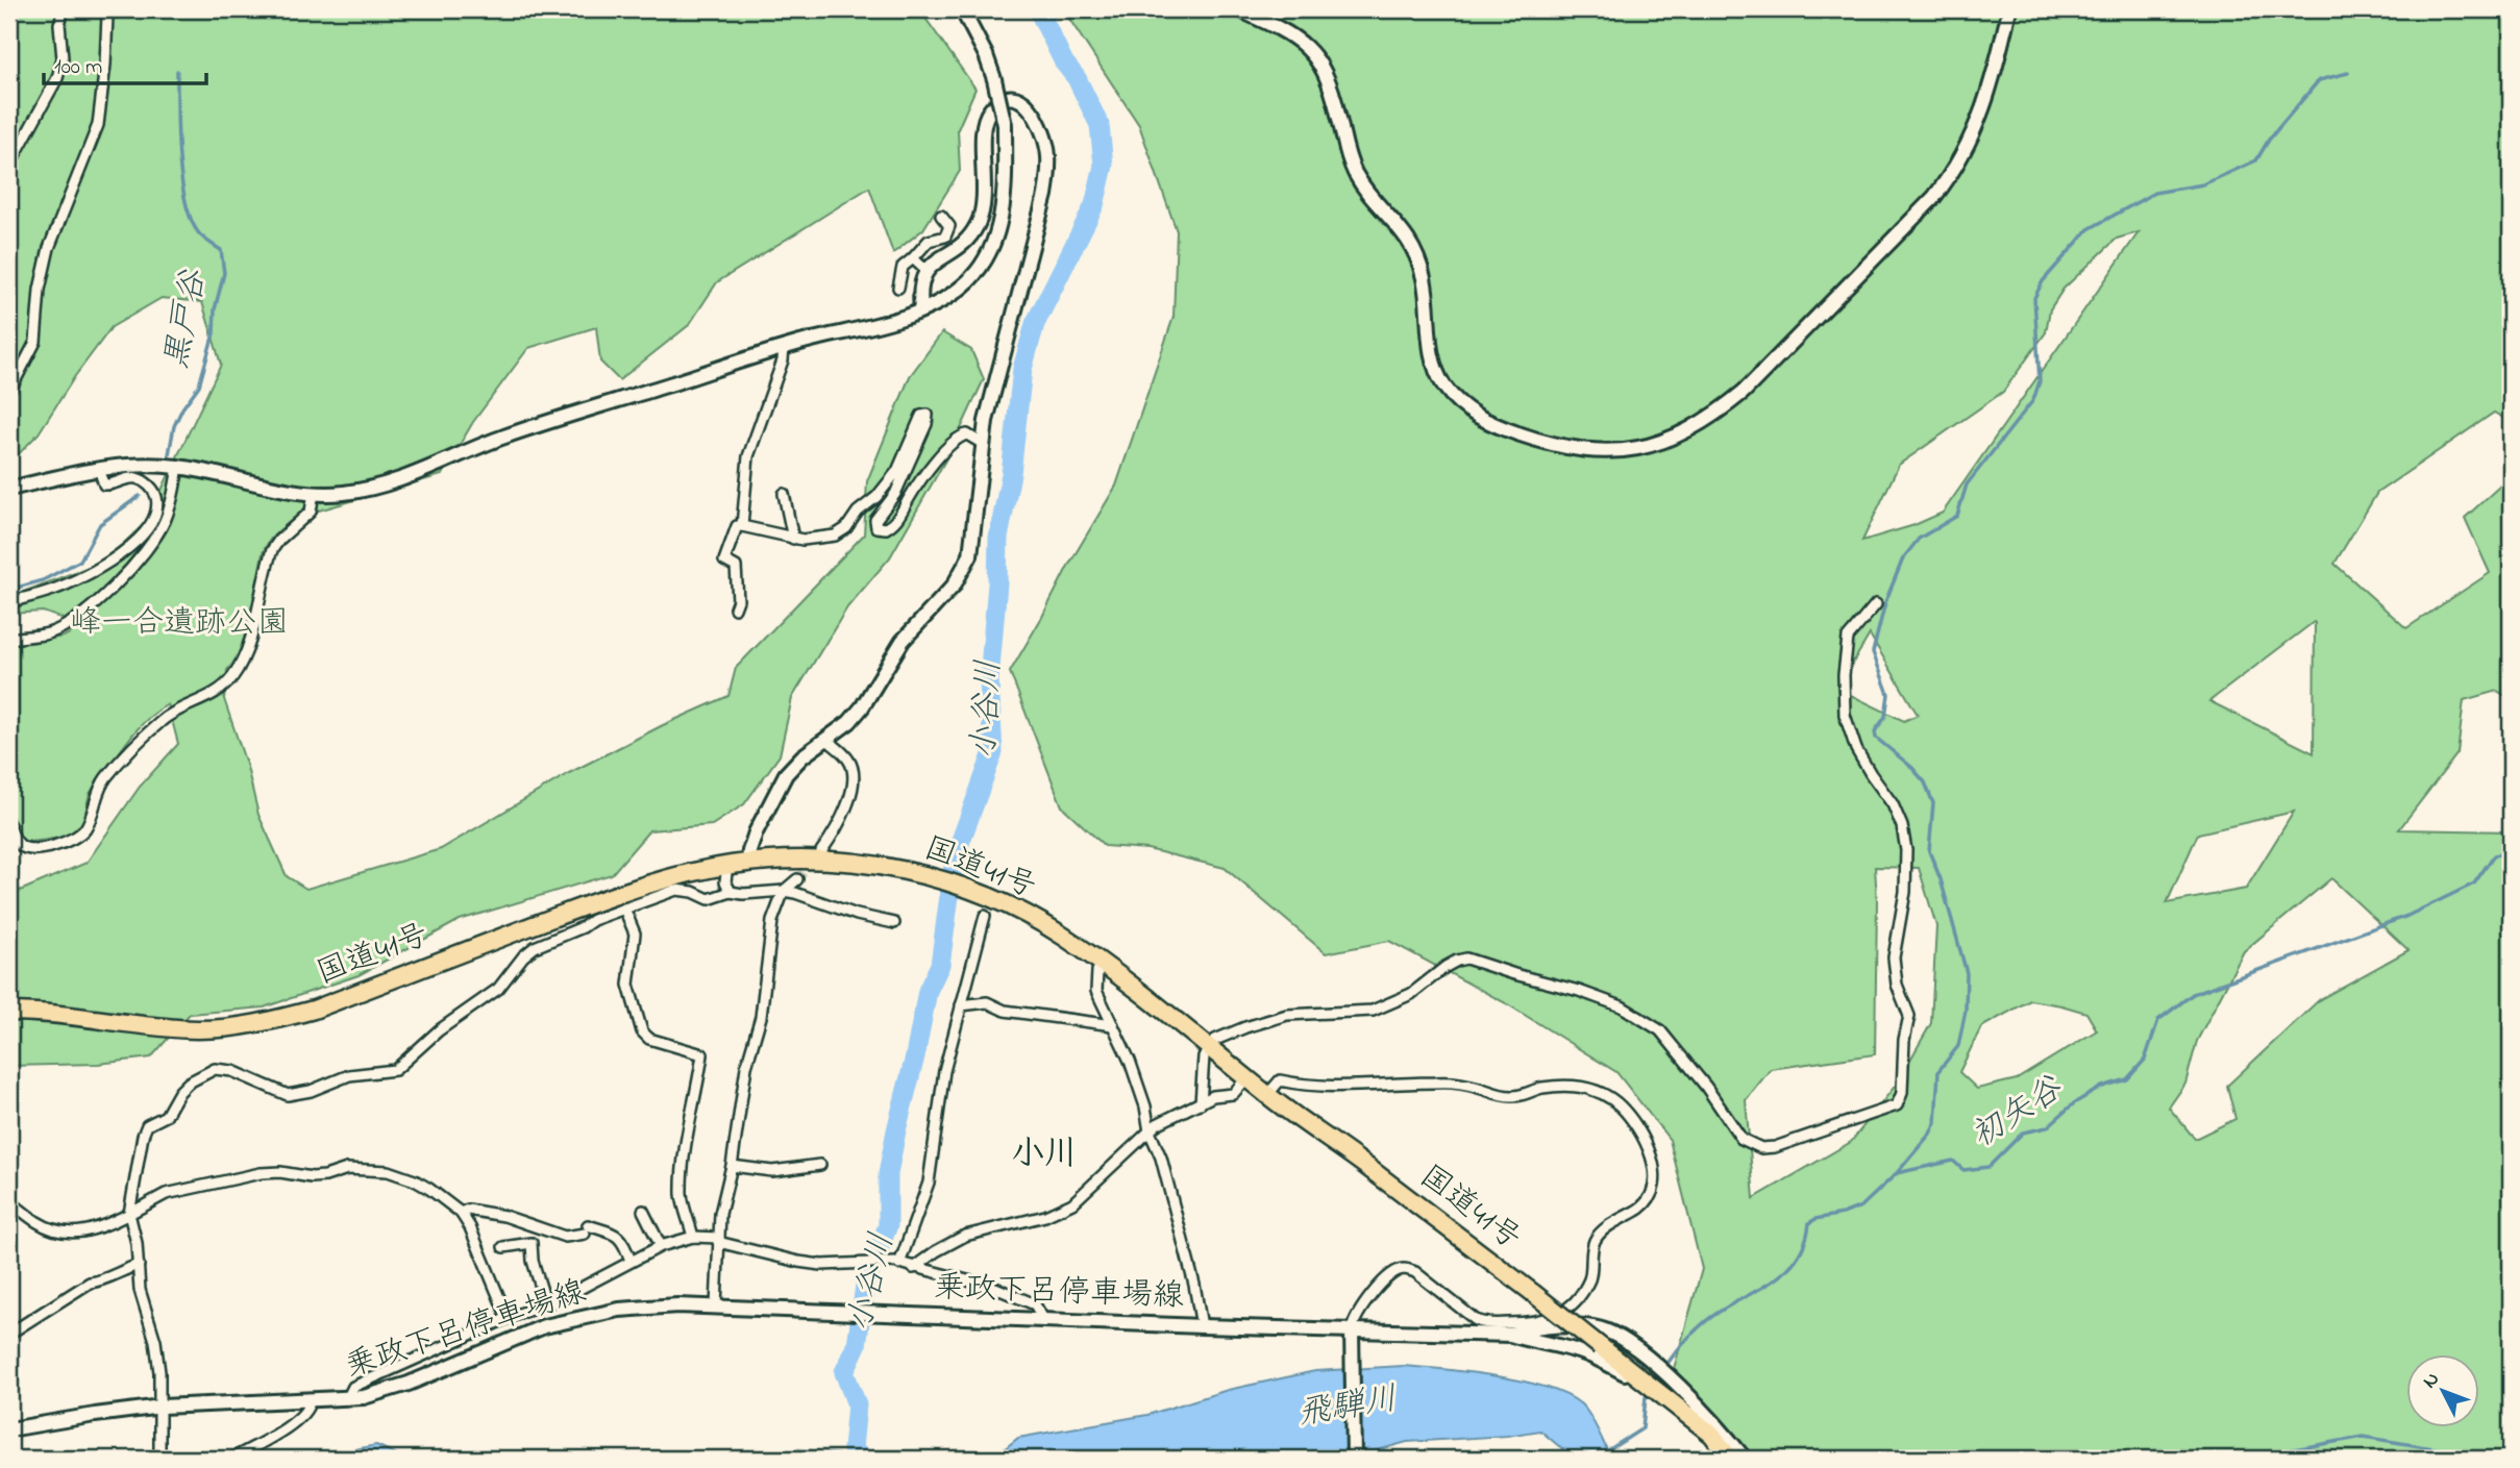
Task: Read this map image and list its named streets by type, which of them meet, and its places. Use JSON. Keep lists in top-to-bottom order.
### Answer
{
  "streets": {
    "highway": ["国道41号"],
    "street": ["乗政下呂停車場線"]
  },
  "districts": ["小川"],
  "water": [
    "黒戸谷",
    "小谷川",
    "初矢谷",
    "飛騨川"
  ],
  "parks": ["峰一合遺跡公園"],
  "scale_bar": "100 m",
  "north": "top left"
}
